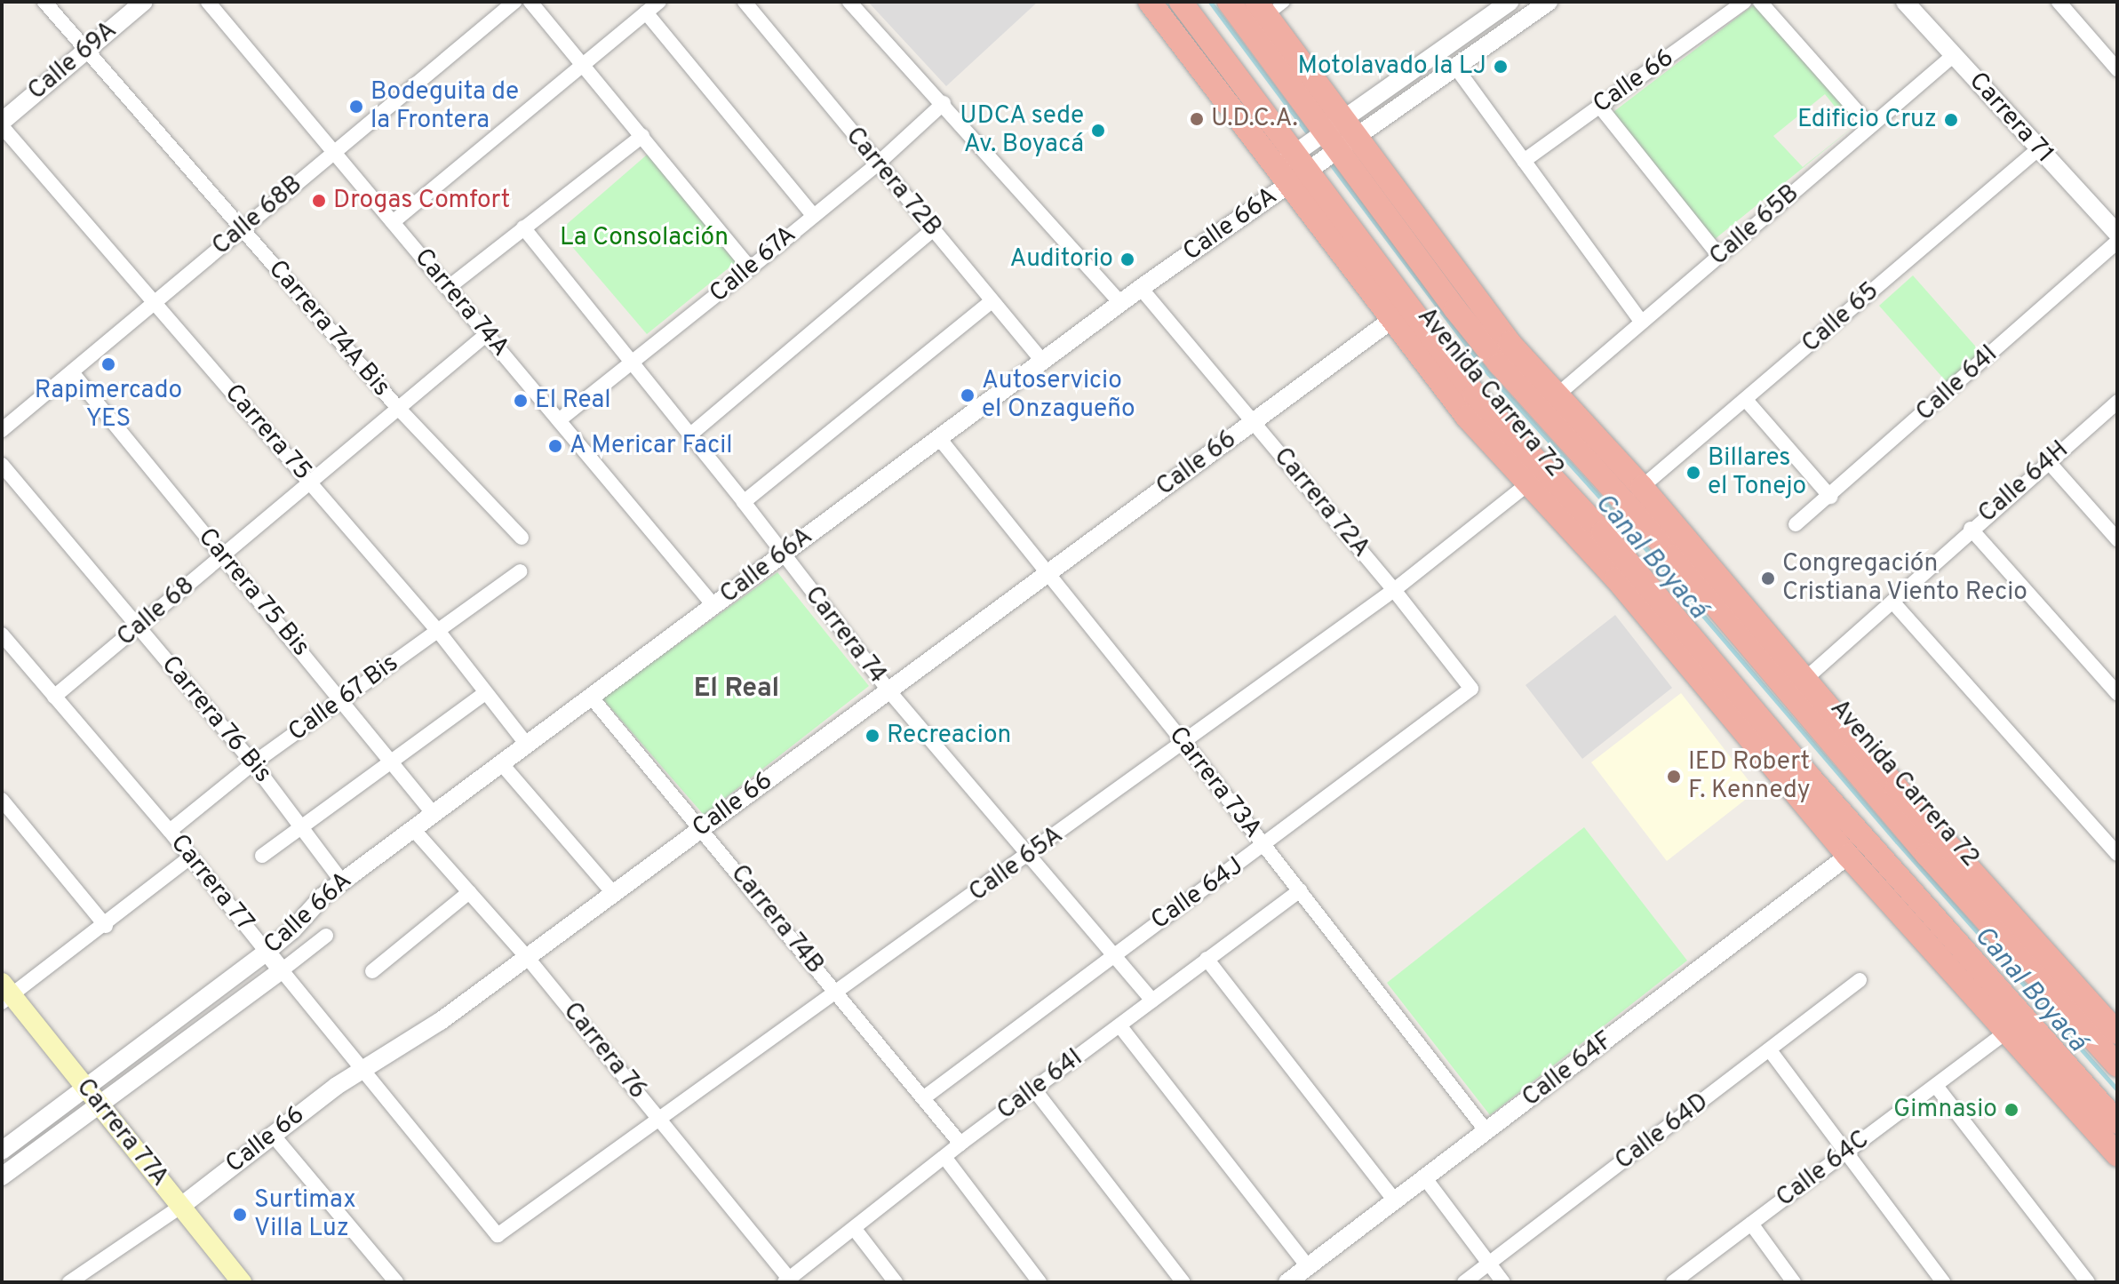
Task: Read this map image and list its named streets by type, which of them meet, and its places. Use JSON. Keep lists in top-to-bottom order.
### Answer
{
  "streets": {
    "highway": ["Avenida Carrera 72"],
    "main road": ["Carrera 77A"],
    "street": [
      "Calle 69A",
      "Calle 66",
      "Carrera 71",
      "Carrera 72B",
      "Calle 68B",
      "Calle 66A",
      "Calle 65B",
      "Calle 67A",
      "Carrera 74A",
      "Calle 65",
      "Carrera 74A Bis",
      "Calle 64I",
      "Carrera 75",
      "Calle 64H",
      "Carrera 72A",
      "Carrera 75 Bis",
      "Calle 68",
      "Carrera 74",
      "Calle 67 Bis",
      "Carrera 76 Bis",
      "Carrera 73A",
      "Calle 65A",
      "Carrera 77",
      "Calle 64J",
      "Carrera 74B",
      "Carrera 76",
      "Calle 64F",
      "Calle 64D",
      "Calle 64C"
    ]
  },
  "crossings": [
    ["Calle 69A", "Carrera 74A Bis"],
    ["Calle 69A", "Carrera 75"],
    ["Calle 66", "Avenida Carrera 72"],
    ["Calle 66", "Carrera 72A"],
    ["Calle 66", "Carrera 74"],
    ["Calle 66", "Carrera 73A"],
    ["Calle 66", "Carrera 77"],
    ["Calle 66", "Carrera 74B"],
    ["Calle 66", "Carrera 76"],
    ["Calle 66", "Carrera 77A"],
    ["Carrera 71", "Calle 65B"],
    ["Carrera 71", "Calle 65"],
    ["Carrera 72B", "Calle 66A"],
    ["Carrera 72B", "Calle 67A"],
    ["Calle 68B", "Carrera 74A"],
    ["Calle 68B", "Carrera 74A Bis"],
    ["Calle 68B", "Carrera 75"],
    ["Calle 68B", "Carrera 75 Bis"],
    ["Calle 66A", "Carrera 74A"],
    ["Calle 66A", "Avenida Carrera 72"],
    ["Calle 66A", "Carrera 75"],
    ["Calle 66A", "Carrera 72A"],
    ["Calle 66A", "Carrera 75 Bis"],
    ["Calle 66A", "Carrera 74"],
    ["Calle 66A", "Carrera 76 Bis"],
    ["Calle 66A", "Carrera 73A"],
    ["Calle 66A", "Carrera 77"],
    ["Calle 66A", "Carrera 74B"],
    ["Calle 66A", "Carrera 76"],
    ["Calle 66A", "Carrera 77A"],
    ["Calle 65B", "Avenida Carrera 72"],
    ["Calle 67A", "Carrera 74A"],
    ["Calle 67A", "Carrera 74"],
    ["Carrera 74A", "Calle 68"],
    ["Calle 65", "Avenida Carrera 72"],
    ["Carrera 74A Bis", "Calle 68"],
    ["Calle 64I", "Carrera 74"],
    ["Calle 64I", "Carrera 73A"],
    ["Calle 64I", "Carrera 74B"],
    ["Calle 64I", "Carrera 76"],
    ["Avenida Carrera 72", "Calle 64H"],
    ["Avenida Carrera 72", "Calle 65A"],
    ["Avenida Carrera 72", "Calle 64F"],
    ["Avenida Carrera 72", "Calle 64C"],
    ["Carrera 75", "Calle 68"],
    ["Carrera 75", "Calle 67 Bis"],
    ["Carrera 72A", "Calle 65A"],
    ["Carrera 72A", "Calle 64J"],
    ["Carrera 75 Bis", "Calle 68"],
    ["Carrera 75 Bis", "Calle 67 Bis"],
    ["Calle 68", "Carrera 76 Bis"],
    ["Calle 68", "Carrera 77"],
    ["Carrera 74", "Calle 65A"],
    ["Carrera 74", "Calle 64J"],
    ["Calle 67 Bis", "Carrera 76 Bis"],
    ["Calle 67 Bis", "Carrera 77"],
    ["Carrera 73A", "Calle 65A"],
    ["Carrera 73A", "Calle 64J"],
    ["Carrera 73A", "Calle 64F"],
    ["Calle 65A", "Carrera 77"],
    ["Calle 65A", "Carrera 74B"],
    ["Calle 65A", "Carrera 76"],
    ["Calle 64J", "Carrera 74B"]
  ],
  "districts": ["El Real"],
  "water": ["Canal Boyacá"],
  "parks": ["La Consolación"],
  "places": [
    "Motolavado la LJ",
    "Bodeguita de la Frontera",
    "U.D.C.A.",
    "Edificio Cruz",
    "UDCA sede Av. Boyacá",
    "Drogas Comfort",
    "Auditorio",
    "Rapimercado YES",
    "Autoservicio el Onzagueño",
    "El Real",
    "A Mericar Facil",
    "Billares el Tonejo",
    "Congregación Cristiana Viento Recio",
    "Recreacion",
    "IED Robert F. Kennedy",
    "Gimnasio",
    "Surtimax Villa Luz"
  ]
}
